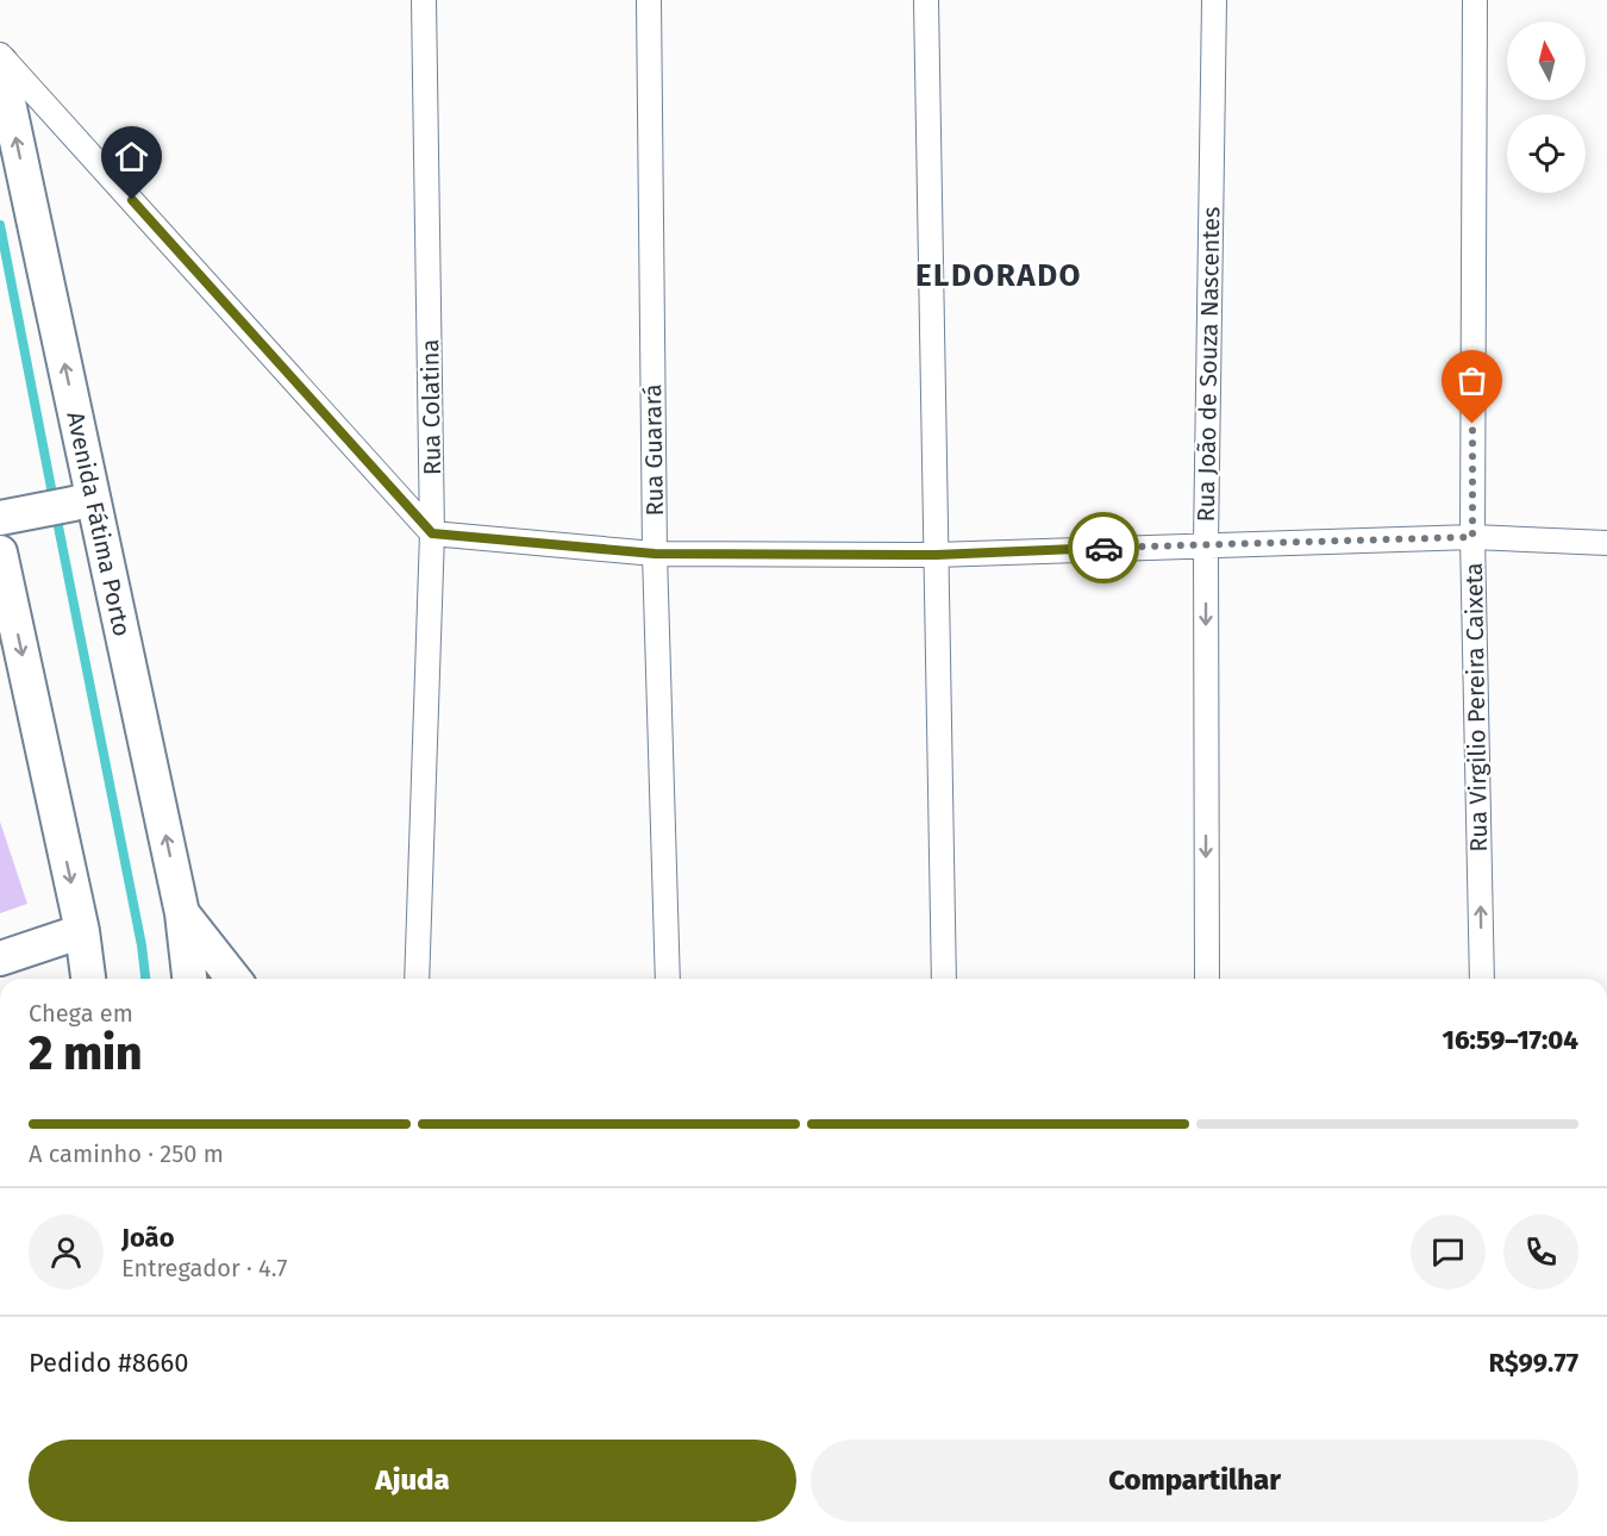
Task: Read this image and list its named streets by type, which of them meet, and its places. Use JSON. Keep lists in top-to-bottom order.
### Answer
{
  "streets": {
    "main road": ["Avenida Fátima Porto"],
    "street": [
      "Rua João de Souza Nascentes",
      "Rua Colatina",
      "Rua Guarará",
      "Rua Virgilio Pereira Caixeta"
    ]
  },
  "one_way": ["Rua João de Souza Nascentes", "Rua Virgilio Pereira Caixeta"],
  "districts": ["ELDORADO"],
  "north": "top",
  "page": {
    "heading": ["2 min", "Chega em", "16:59–17:04"],
    "panel": [
      "João",
      "Entregador · 4.7",
      "Pedido #8660",
      "R$99.77"
    ],
    "bar": "A caminho · 250 m",
    "buttons": ["Ajuda", "Compartilhar"]
  }
}
